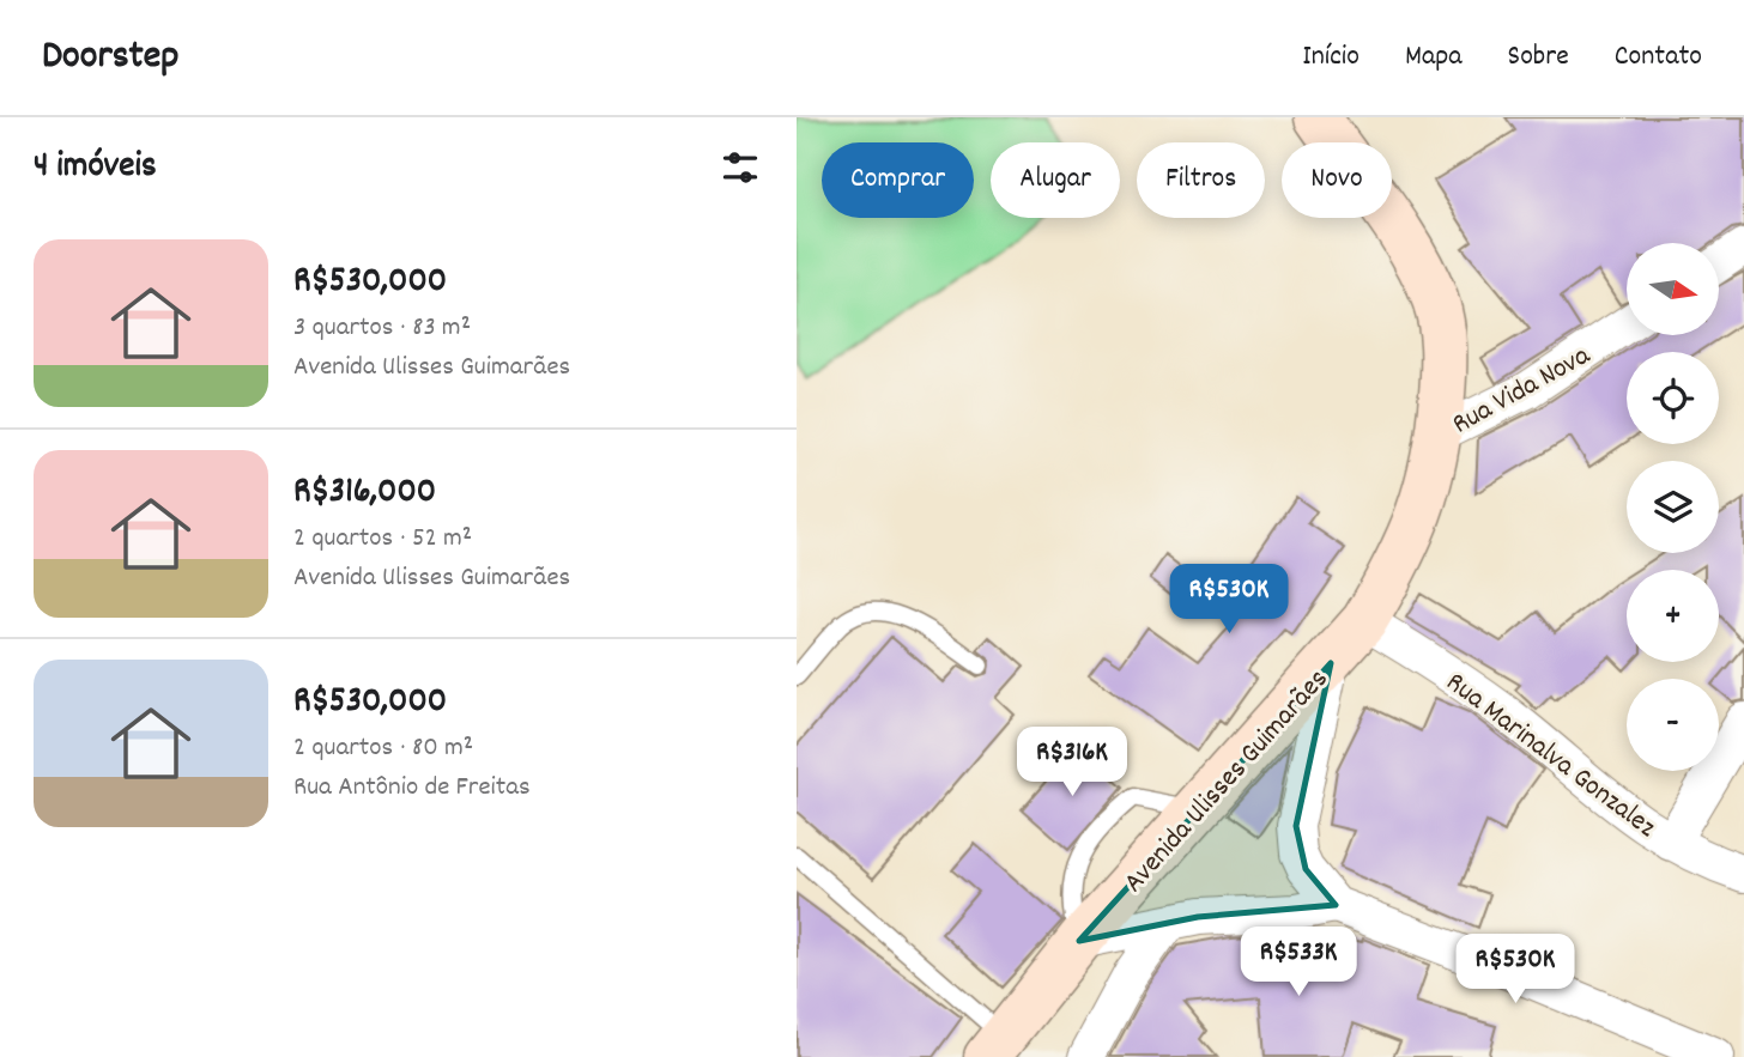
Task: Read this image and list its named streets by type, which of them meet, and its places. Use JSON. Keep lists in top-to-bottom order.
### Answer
{
  "streets": {
    "main road": ["Avenida Ulisses Guimarães"],
    "street": ["Rua Vida Nova", "Rua Marinalva Gonzalez"]
  },
  "crossings": [
    ["Rua Vida Nova", "Avenida Ulisses Guimarães"],
    ["Rua Marinalva Gonzalez", "Avenida Ulisses Guimarães"]
  ],
  "north": "right",
  "page": {
    "header": "Doorstep",
    "nav": [
      "Início",
      "Mapa",
      "Sobre",
      "Contato"
    ],
    "heading": "4 imóveis",
    "chip": [
      "Comprar",
      "Alugar",
      "Filtros",
      "Novo"
    ],
    "list": [
      {
        "name": "R$530,000",
        "note": "3 quartos · 83 m² · Avenida Ulisses Guimarães"
      },
      {
        "name": "R$316,000",
        "note": "2 quartos · 52 m² · Avenida Ulisses Guimarães"
      },
      {
        "name": "R$530,000",
        "note": "2 quartos · 80 m² · Rua Antônio de Freitas"
      }
    ],
    "map_buttons": ["+", "−"],
    "price": [
      "R$530K",
      "R$316K",
      "R$533K",
      "R$530K"
    ]
  }
}
